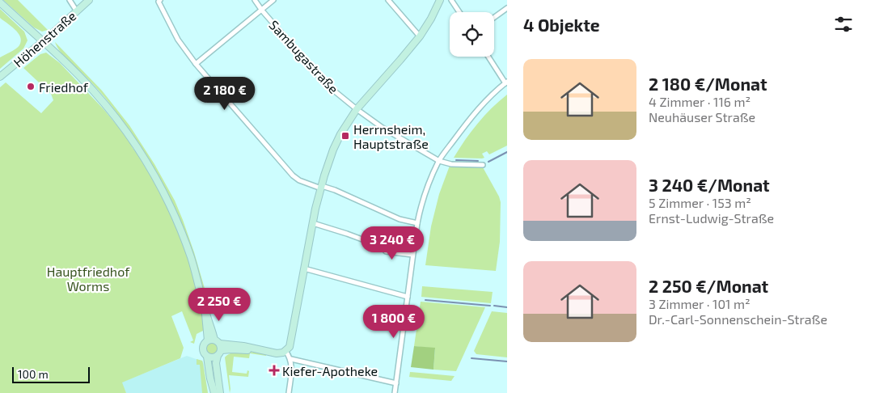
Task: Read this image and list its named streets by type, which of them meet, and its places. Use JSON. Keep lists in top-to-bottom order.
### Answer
{
  "streets": {
    "street": ["Höhenstraße", "Sambugastraße"]
  },
  "parks": ["Hauptfriedhof Worms"],
  "places": {
    "other": ["Friedhof"],
    "transit": ["Herrnsheim, Hauptstraße"],
    "health": ["Kiefer-Apotheke"]
  },
  "scale_bar": "100 m",
  "page": {
    "heading": "4 Objekte",
    "list": [
      {
        "name": "2 180 €/Monat",
        "note": "4 Zimmer · 116 m² · Neuhäuser Straße"
      },
      {
        "name": "3 240 €/Monat",
        "note": "5 Zimmer · 153 m² · Ernst-Ludwig-Straße"
      },
      {
        "name": "2 250 €/Monat",
        "note": "3 Zimmer · 101 m² · Dr.-Carl-Sonnenschein-Straße"
      }
    ],
    "price": [
      "2 180 €",
      "3 240 €",
      "2 250 €",
      "1 800 €"
    ],
    "scale": "100 m"
  }
}
